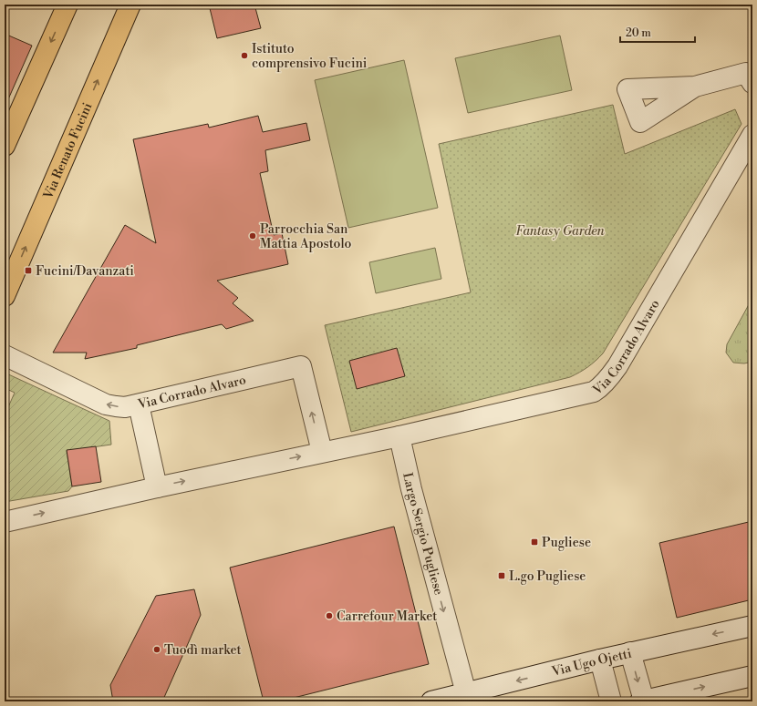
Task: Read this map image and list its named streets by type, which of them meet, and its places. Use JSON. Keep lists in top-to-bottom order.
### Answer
{
  "streets": {
    "main road": ["Via Renato Fucini"],
    "street": ["Via Corrado Alvaro", "Largo Sergio Pugliese", "Via Ugo Ojetti"]
  },
  "crossings": [
    ["Via Corrado Alvaro", "Largo Sergio Pugliese"],
    ["Largo Sergio Pugliese", "Via Ugo Ojetti"]
  ],
  "one_way": ["Largo Sergio Pugliese"],
  "parks": ["Fantasy Garden"],
  "places": {
    "other": [
      "Istituto comprensivo Fucini",
      "Parrocchia San Mattia Apostolo",
      "Carrefour Market",
      "Tuodì market"
    ],
    "transit": ["Fucini/Davanzati", "Pugliese", "L.go Pugliese"]
  },
  "scale_bar": "20 m"
}
